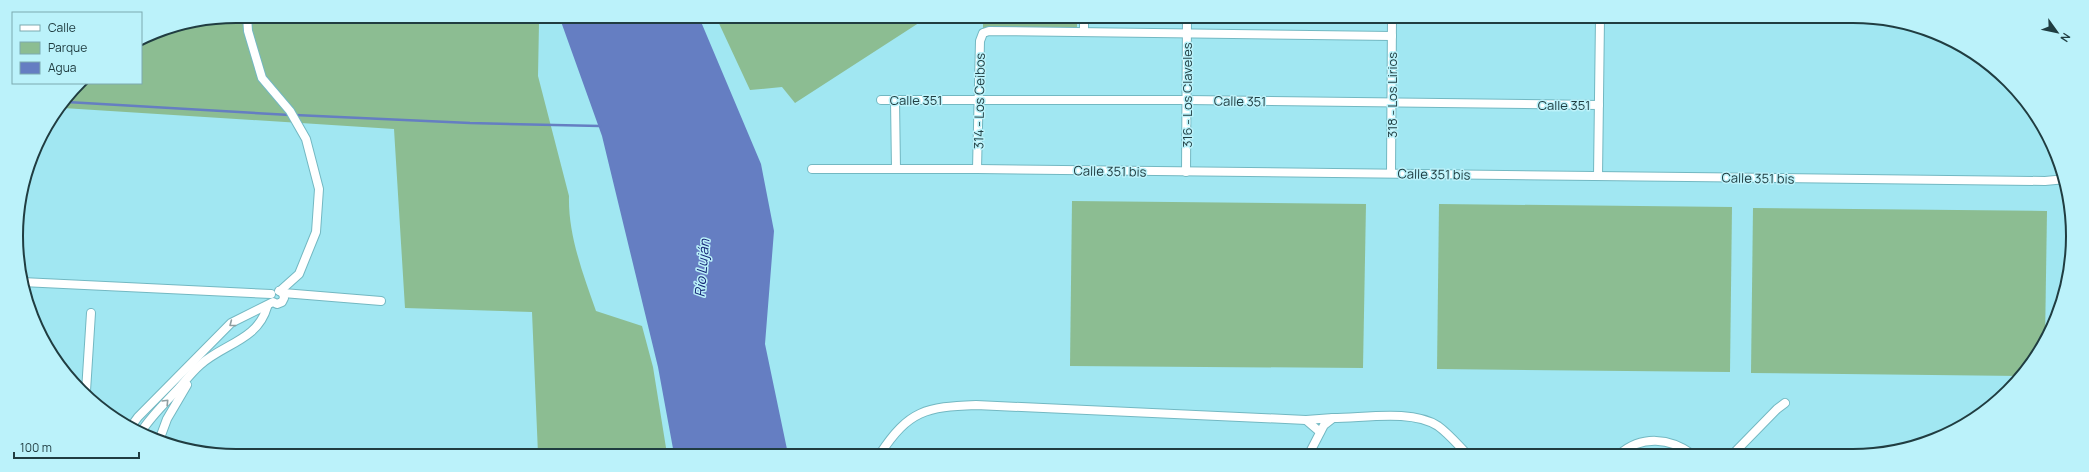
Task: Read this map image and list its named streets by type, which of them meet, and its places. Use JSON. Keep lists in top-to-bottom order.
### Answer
{
  "streets": {
    "street": [
      "316 - Los Claveles",
      "318 - Los Lirios",
      "Calle 351",
      "314 - Los Ceibos",
      "Calle 351 bis"
    ]
  },
  "crossings": [
    ["316 - Los Claveles", "Calle 351"],
    ["316 - Los Claveles", "Calle 351 bis"],
    ["318 - Los Lirios", "Calle 351"],
    ["318 - Los Lirios", "Calle 351 bis"],
    ["Calle 351", "314 - Los Ceibos"],
    ["314 - Los Ceibos", "Calle 351 bis"]
  ],
  "water": ["Río Luján"],
  "legend": ["Calle", "Parque", "Agua"],
  "scale_bar": "100 m",
  "north": "bottom right"
}
